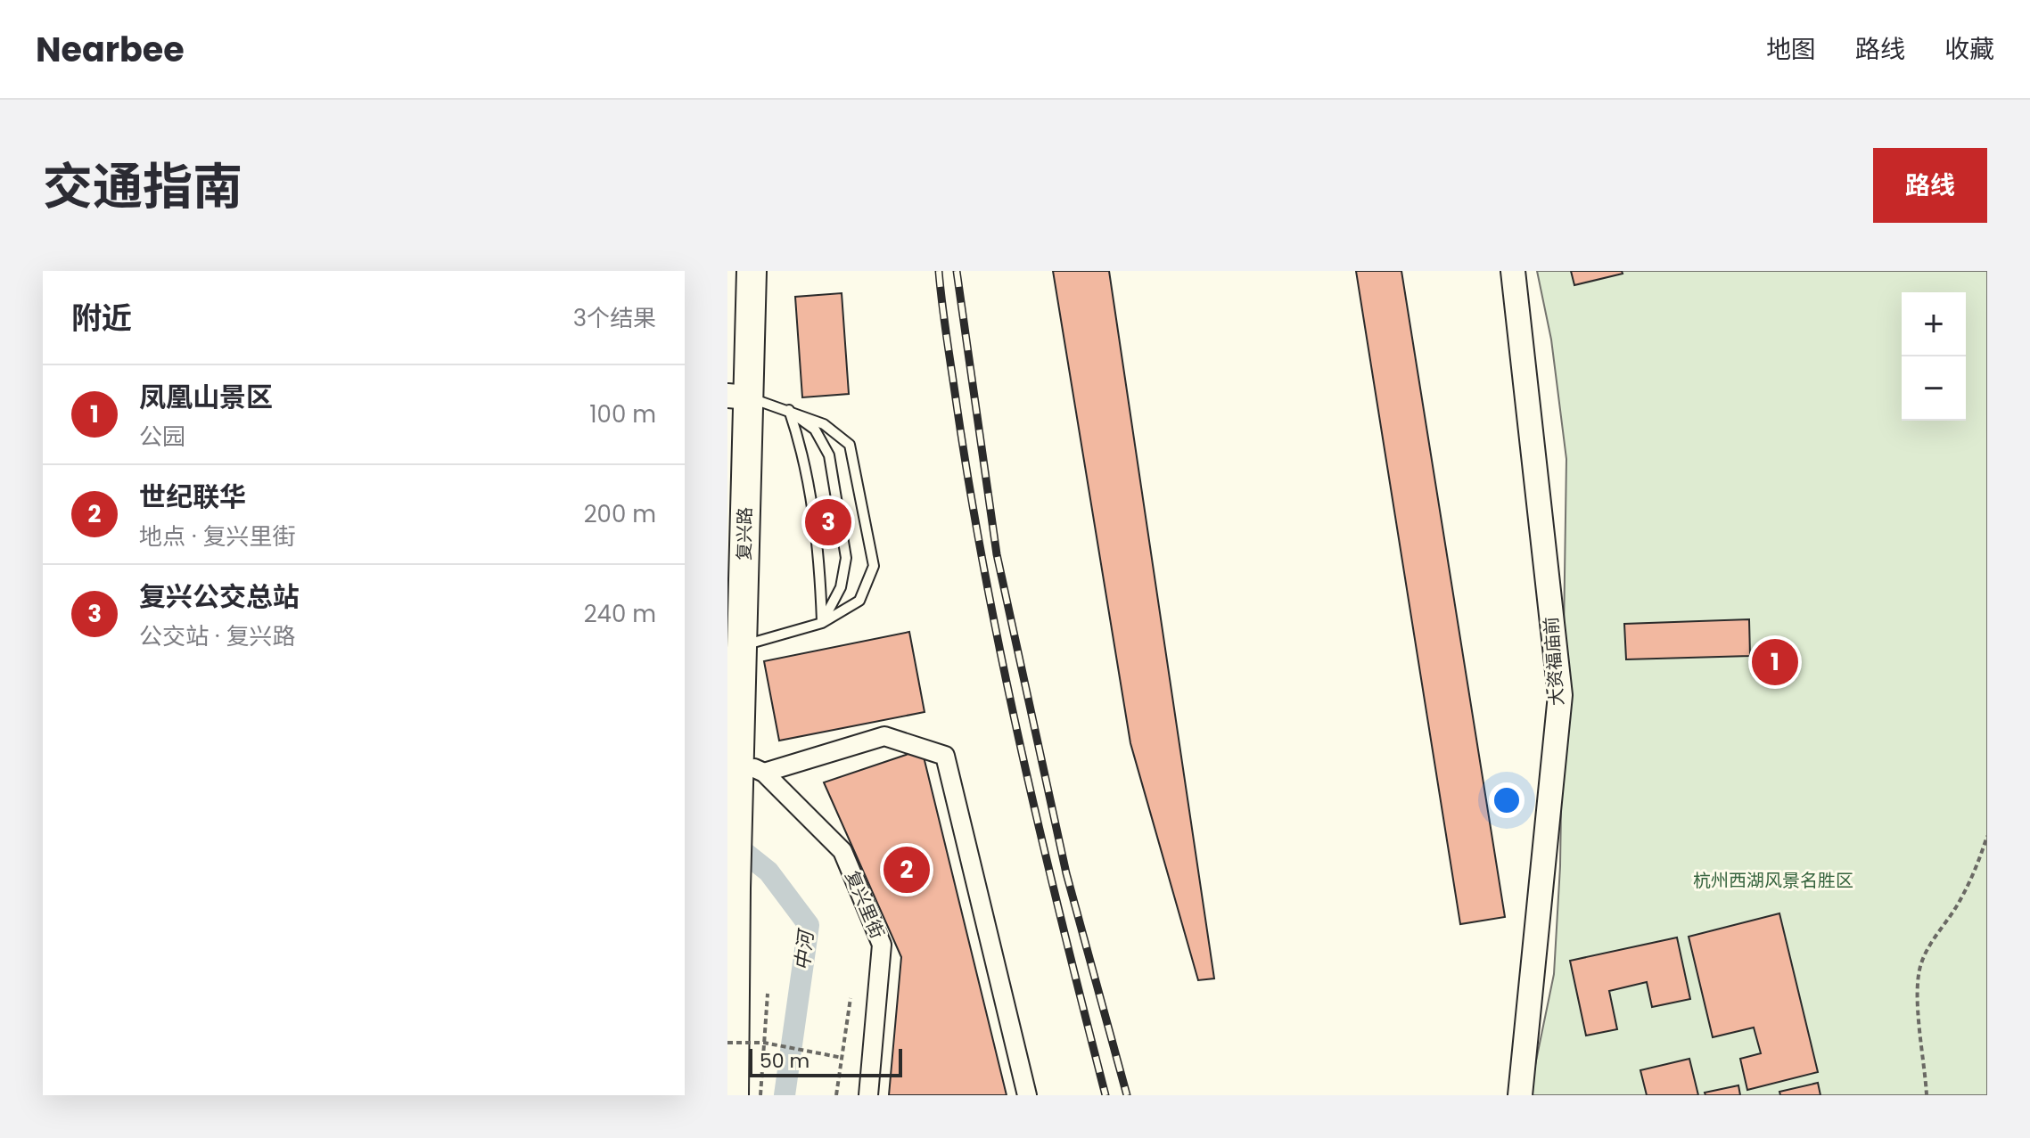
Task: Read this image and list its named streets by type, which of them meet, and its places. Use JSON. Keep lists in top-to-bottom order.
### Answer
{
  "streets": {
    "main road": ["复兴路"],
    "street": ["大资福庙前", "复兴里街"]
  },
  "crossings": [
    ["复兴路", "复兴里街"]
  ],
  "water": ["中河"],
  "parks": ["杭州西湖风景名胜区"],
  "scale_bar": "50 m",
  "page": {
    "header": "Nearbee",
    "nav": ["地图", "路线", "收藏"],
    "title": "交通指南",
    "buttons": "路线",
    "heading": ["附近", "3个结果"],
    "map_buttons": ["+", "−"],
    "list": [
      {
        "mark": "1",
        "name": "凤凰山景区",
        "note": "公园",
        "value": "100 m"
      },
      {
        "mark": "2",
        "name": "世纪联华",
        "note": "地点 · 复兴里街",
        "value": "200 m"
      },
      {
        "mark": "3",
        "name": "复兴公交总站",
        "note": "公交站 · 复兴路",
        "value": "240 m"
      }
    ],
    "pins": ["3", "1", "2"],
    "scale": "50 m"
  }
}
